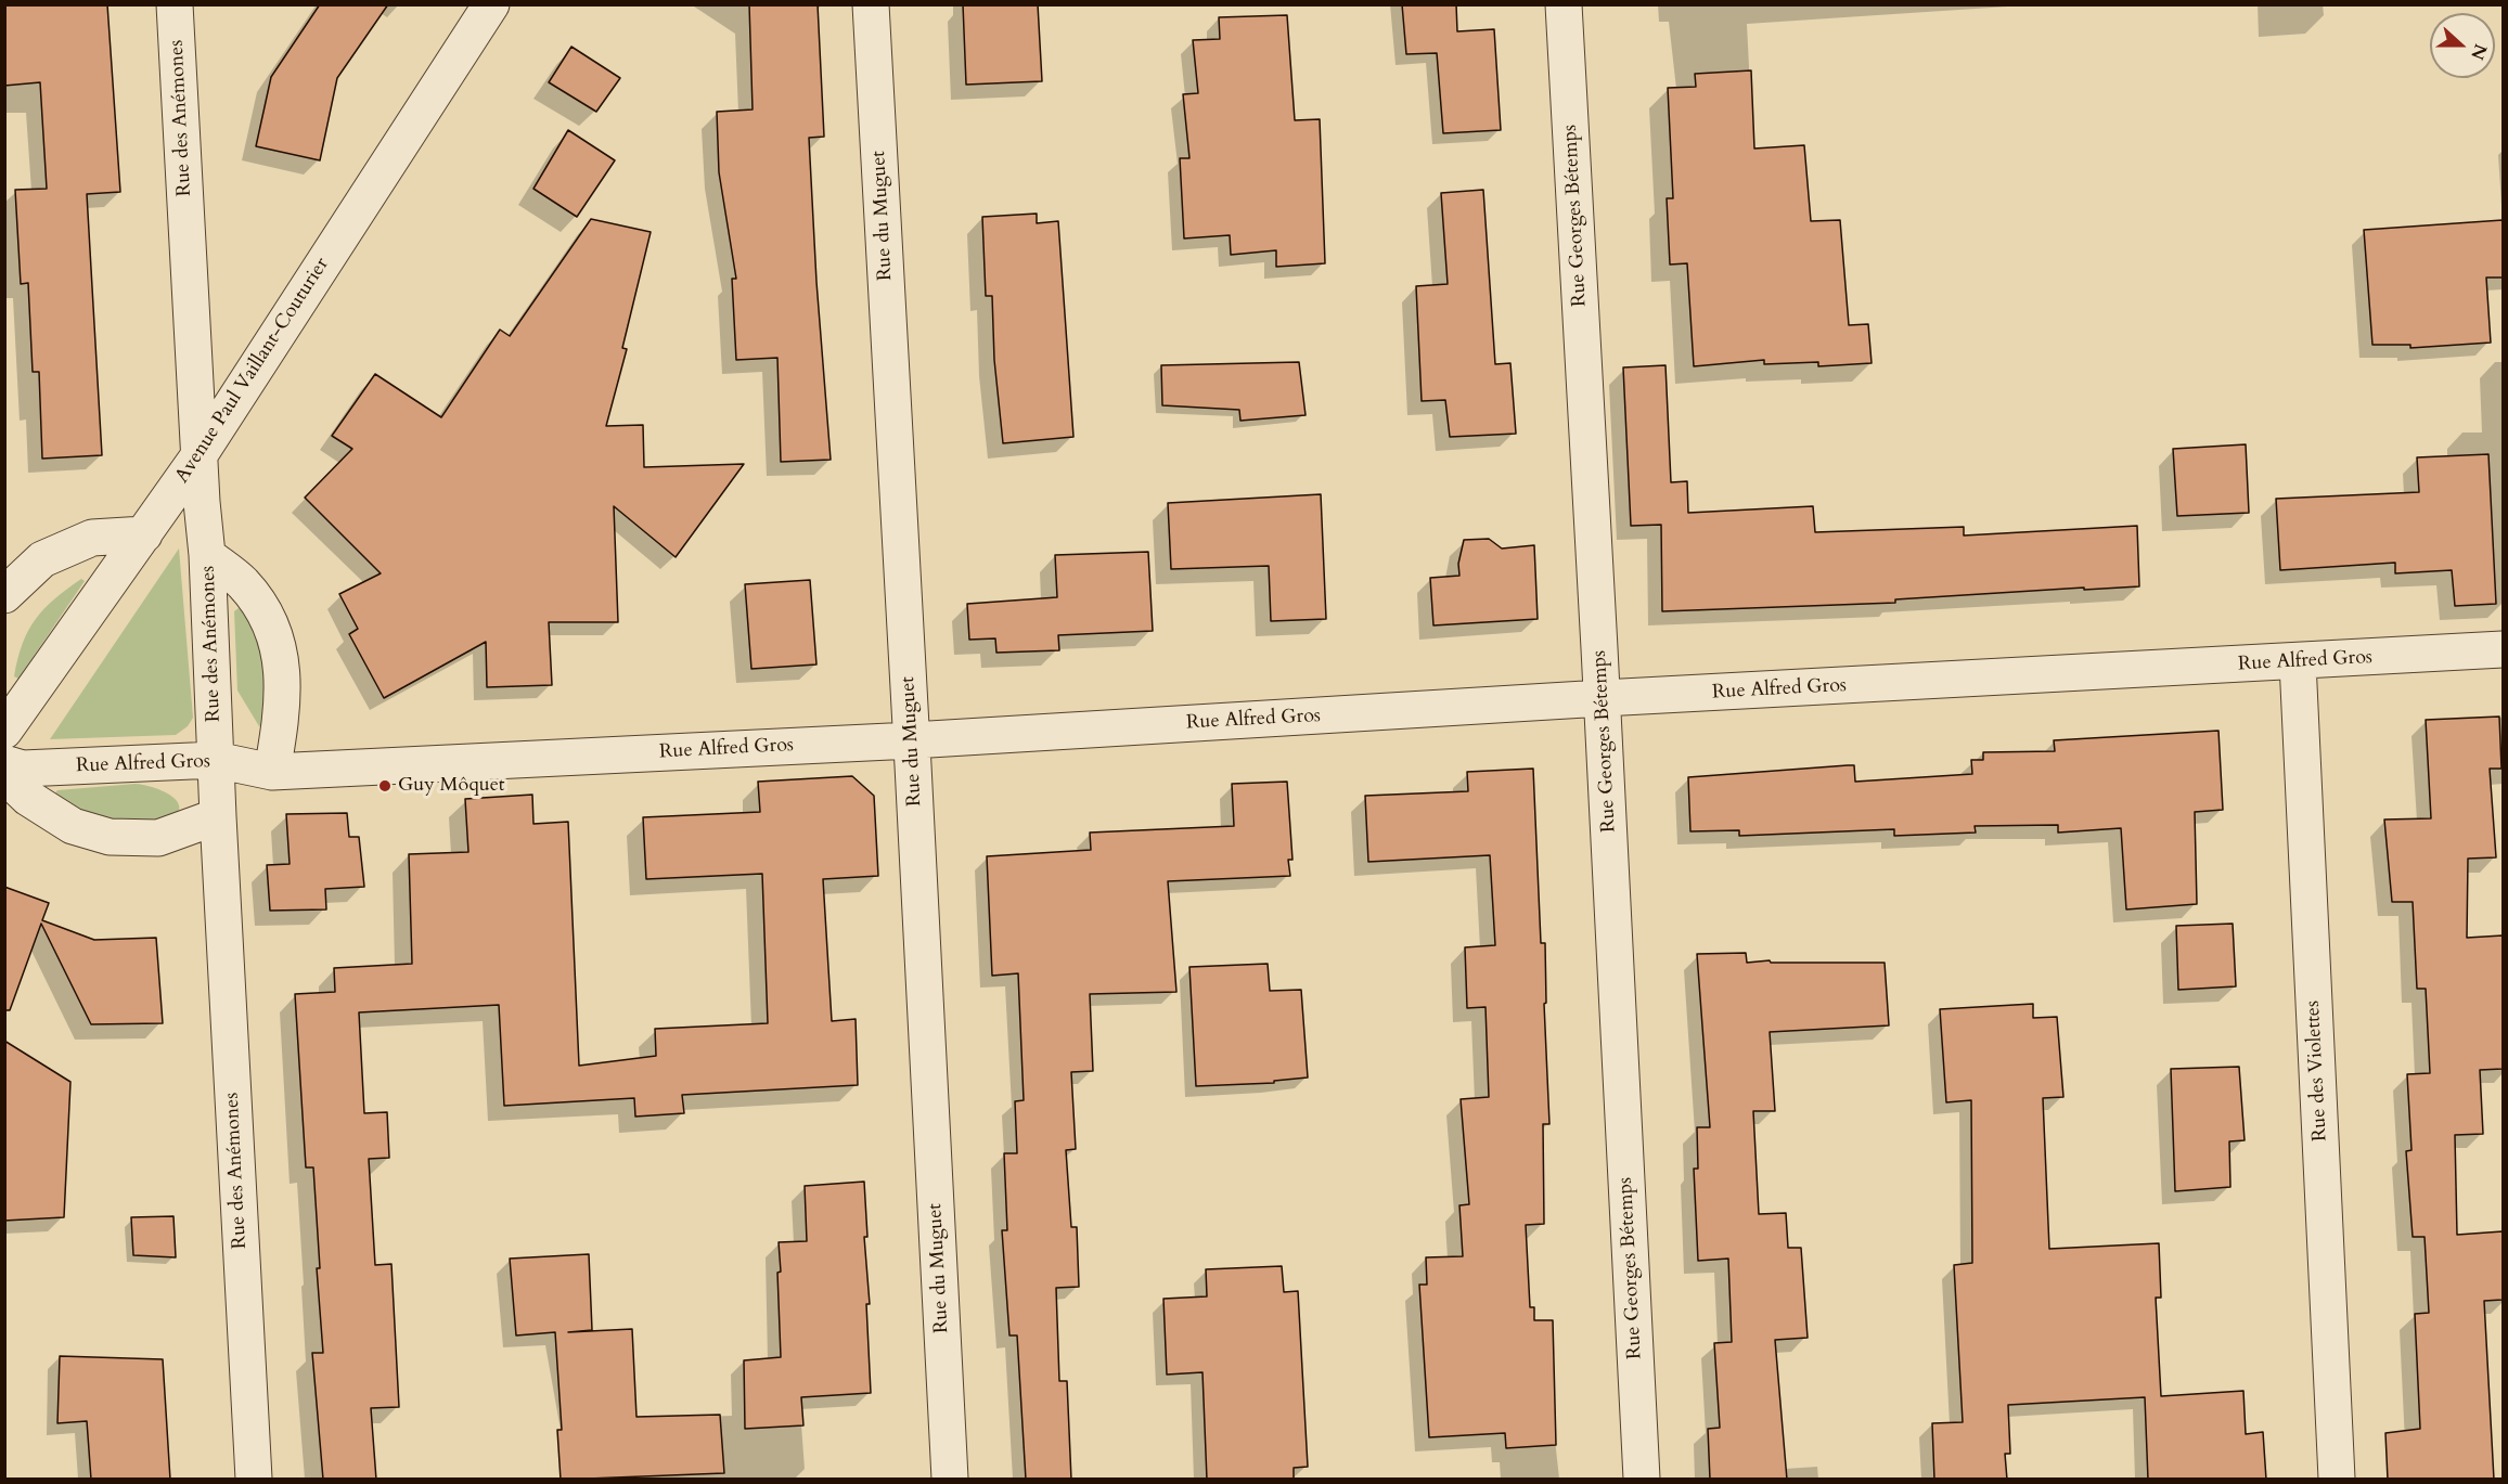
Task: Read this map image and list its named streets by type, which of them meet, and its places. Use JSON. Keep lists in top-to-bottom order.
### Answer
{
  "streets": {
    "street": [
      "Rue des Anémones",
      "Rue du Muguet",
      "Rue Georges Bétemps",
      "Avenue Paul Vaillant-Couturier",
      "Rue Alfred Gros",
      "Rue des Violettes"
    ]
  },
  "crossings": [
    ["Rue des Anémones", "Avenue Paul Vaillant-Couturier"],
    ["Rue des Anémones", "Rue Alfred Gros"],
    ["Rue du Muguet", "Rue Alfred Gros"],
    ["Rue Georges Bétemps", "Rue Alfred Gros"],
    ["Rue Alfred Gros", "Rue des Violettes"]
  ],
  "places": ["Guy Môquet"],
  "north": "right"
}
